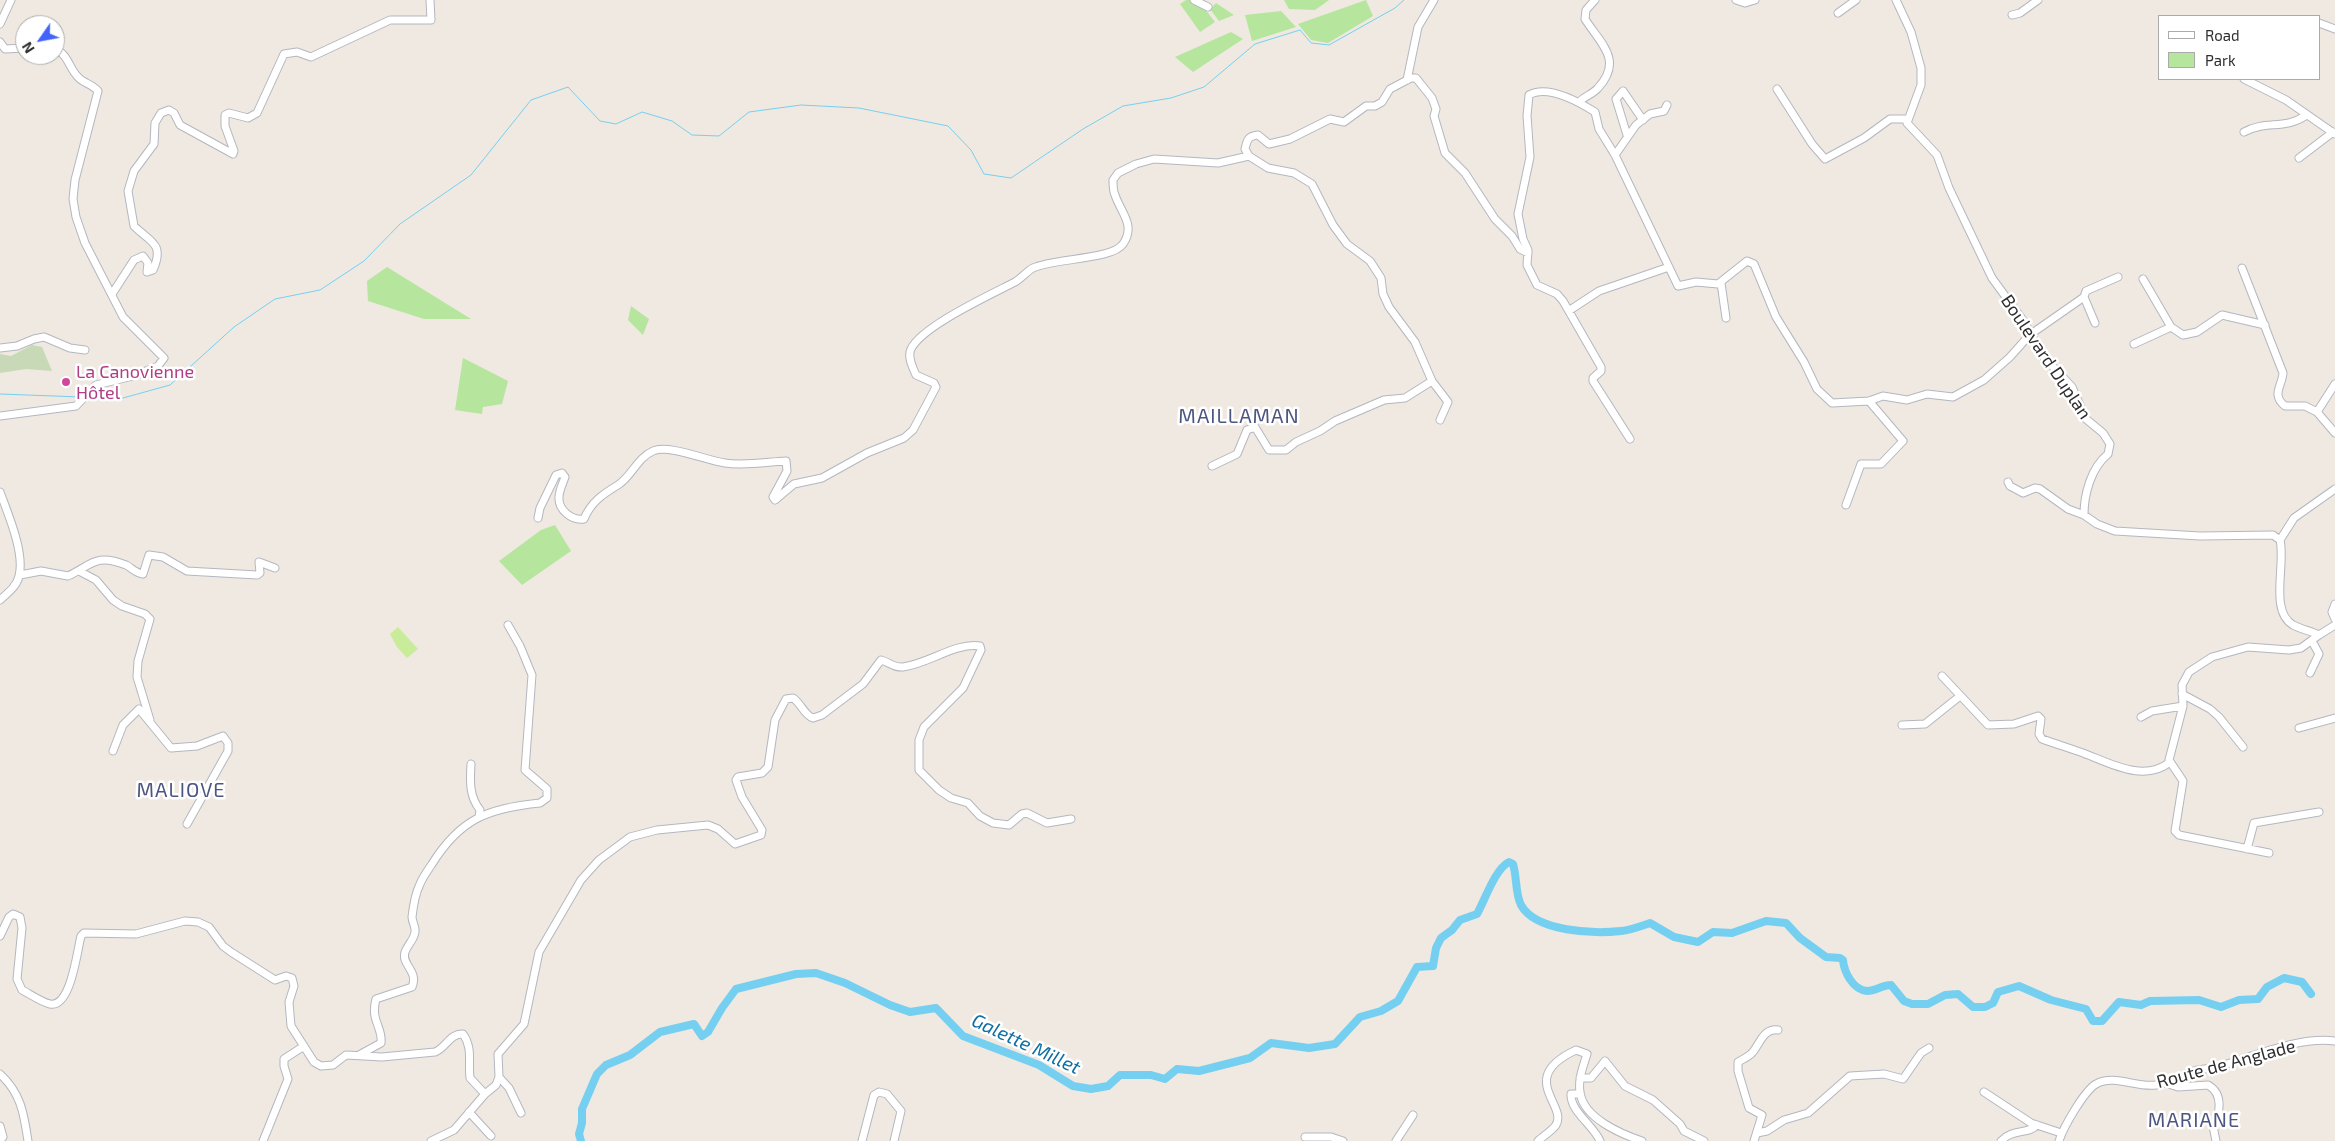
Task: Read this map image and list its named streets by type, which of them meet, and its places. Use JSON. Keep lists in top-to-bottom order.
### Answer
{
  "streets": {
    "street": ["Boulevard Duplan", "Route de Anglade"]
  },
  "districts": ["MAILLAMAN", "MALIOVE", "MARIANE"],
  "water": ["Galette Millet"],
  "places": ["La Canovienne Hôtel"],
  "legend": ["Road", "Park"],
  "north": "bottom left"
}
